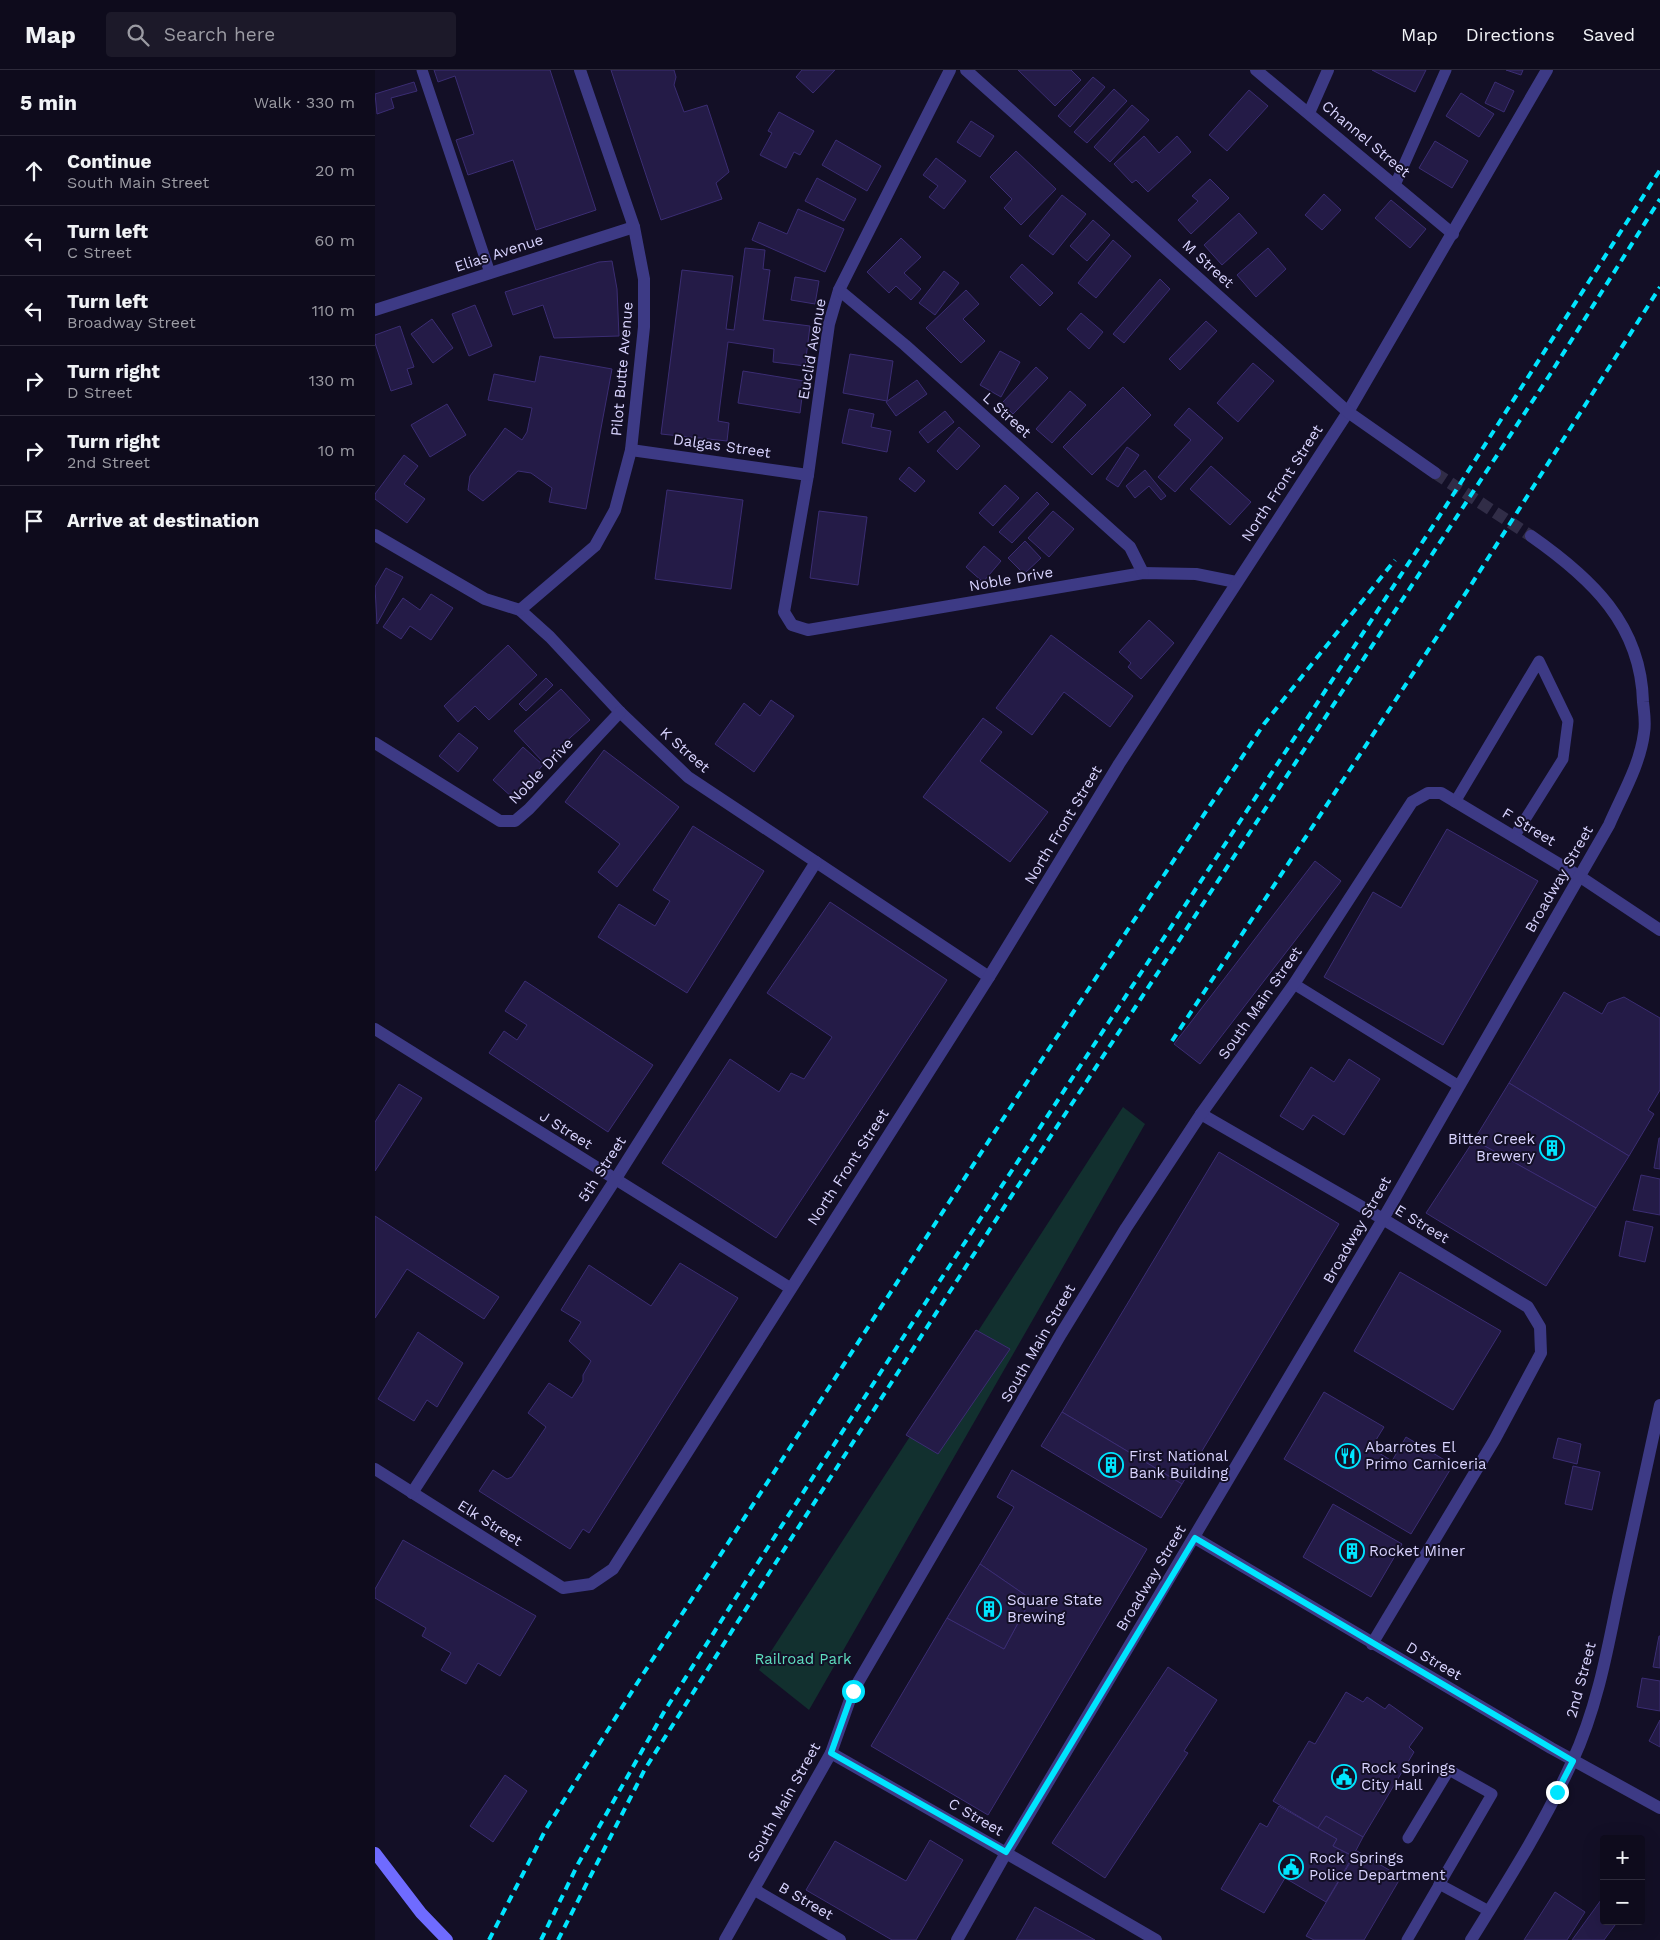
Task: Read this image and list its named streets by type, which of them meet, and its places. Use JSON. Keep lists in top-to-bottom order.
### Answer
{
  "streets": {
    "street": [
      "Channel Street",
      "Elias Avenue",
      "M Street",
      "Euclid Avenue",
      "Pilot Butte Avenue",
      "L Street",
      "Dalgas Street",
      "North Front Street",
      "Noble Drive",
      "K Street",
      "F Street",
      "Broadway Street",
      "South Main Street",
      "J Street",
      "5th Street",
      "E Street",
      "Elk Street",
      "D Street",
      "2nd Street",
      "C Street",
      "B Street"
    ]
  },
  "crossings": [
    ["Channel Street", "North Front Street"],
    ["Elias Avenue", "Pilot Butte Avenue"],
    ["M Street", "North Front Street"],
    ["Euclid Avenue", "L Street"],
    ["Euclid Avenue", "Dalgas Street"],
    ["Euclid Avenue", "Noble Drive"],
    ["Pilot Butte Avenue", "Dalgas Street"],
    ["Pilot Butte Avenue", "K Street"],
    ["L Street", "Noble Drive"],
    ["North Front Street", "Noble Drive"],
    ["North Front Street", "K Street"],
    ["North Front Street", "J Street"],
    ["North Front Street", "Elk Street"],
    ["Noble Drive", "K Street"],
    ["K Street", "5th Street"],
    ["F Street", "Broadway Street"],
    ["F Street", "South Main Street"],
    ["Broadway Street", "E Street"],
    ["Broadway Street", "D Street"],
    ["Broadway Street", "C Street"],
    ["South Main Street", "E Street"],
    ["South Main Street", "C Street"],
    ["South Main Street", "B Street"],
    ["J Street", "5th Street"],
    ["5th Street", "Elk Street"],
    ["E Street", "D Street"],
    ["D Street", "2nd Street"]
  ],
  "parks": ["Railroad Park"],
  "places": {
    "building": [
      "Bitter Creek Brewery",
      "First National Bank Building",
      "Rocket Miner",
      "Square State Brewing"
    ],
    "restaurant": ["Abarrotes El Primo Carniceria"],
    "public building": ["Rock Springs City Hall", "Rock Springs Police Department"]
  },
  "page": {
    "header": "Map",
    "search": "Search here",
    "nav": ["Map", "Directions", "Saved"],
    "heading": ["5 min", "Walk · 330 m"],
    "list": [
      ["Continue", "South Main Street", "20 m"],
      ["Turn left", "C Street", "60 m"],
      ["Turn left", "Broadway Street", "110 m"],
      ["Turn right", "D Street", "130 m"],
      ["Turn right", "2nd Street", "10 m"],
      "Arrive at destination"
    ],
    "map_buttons": ["+", "−"]
  }
}
